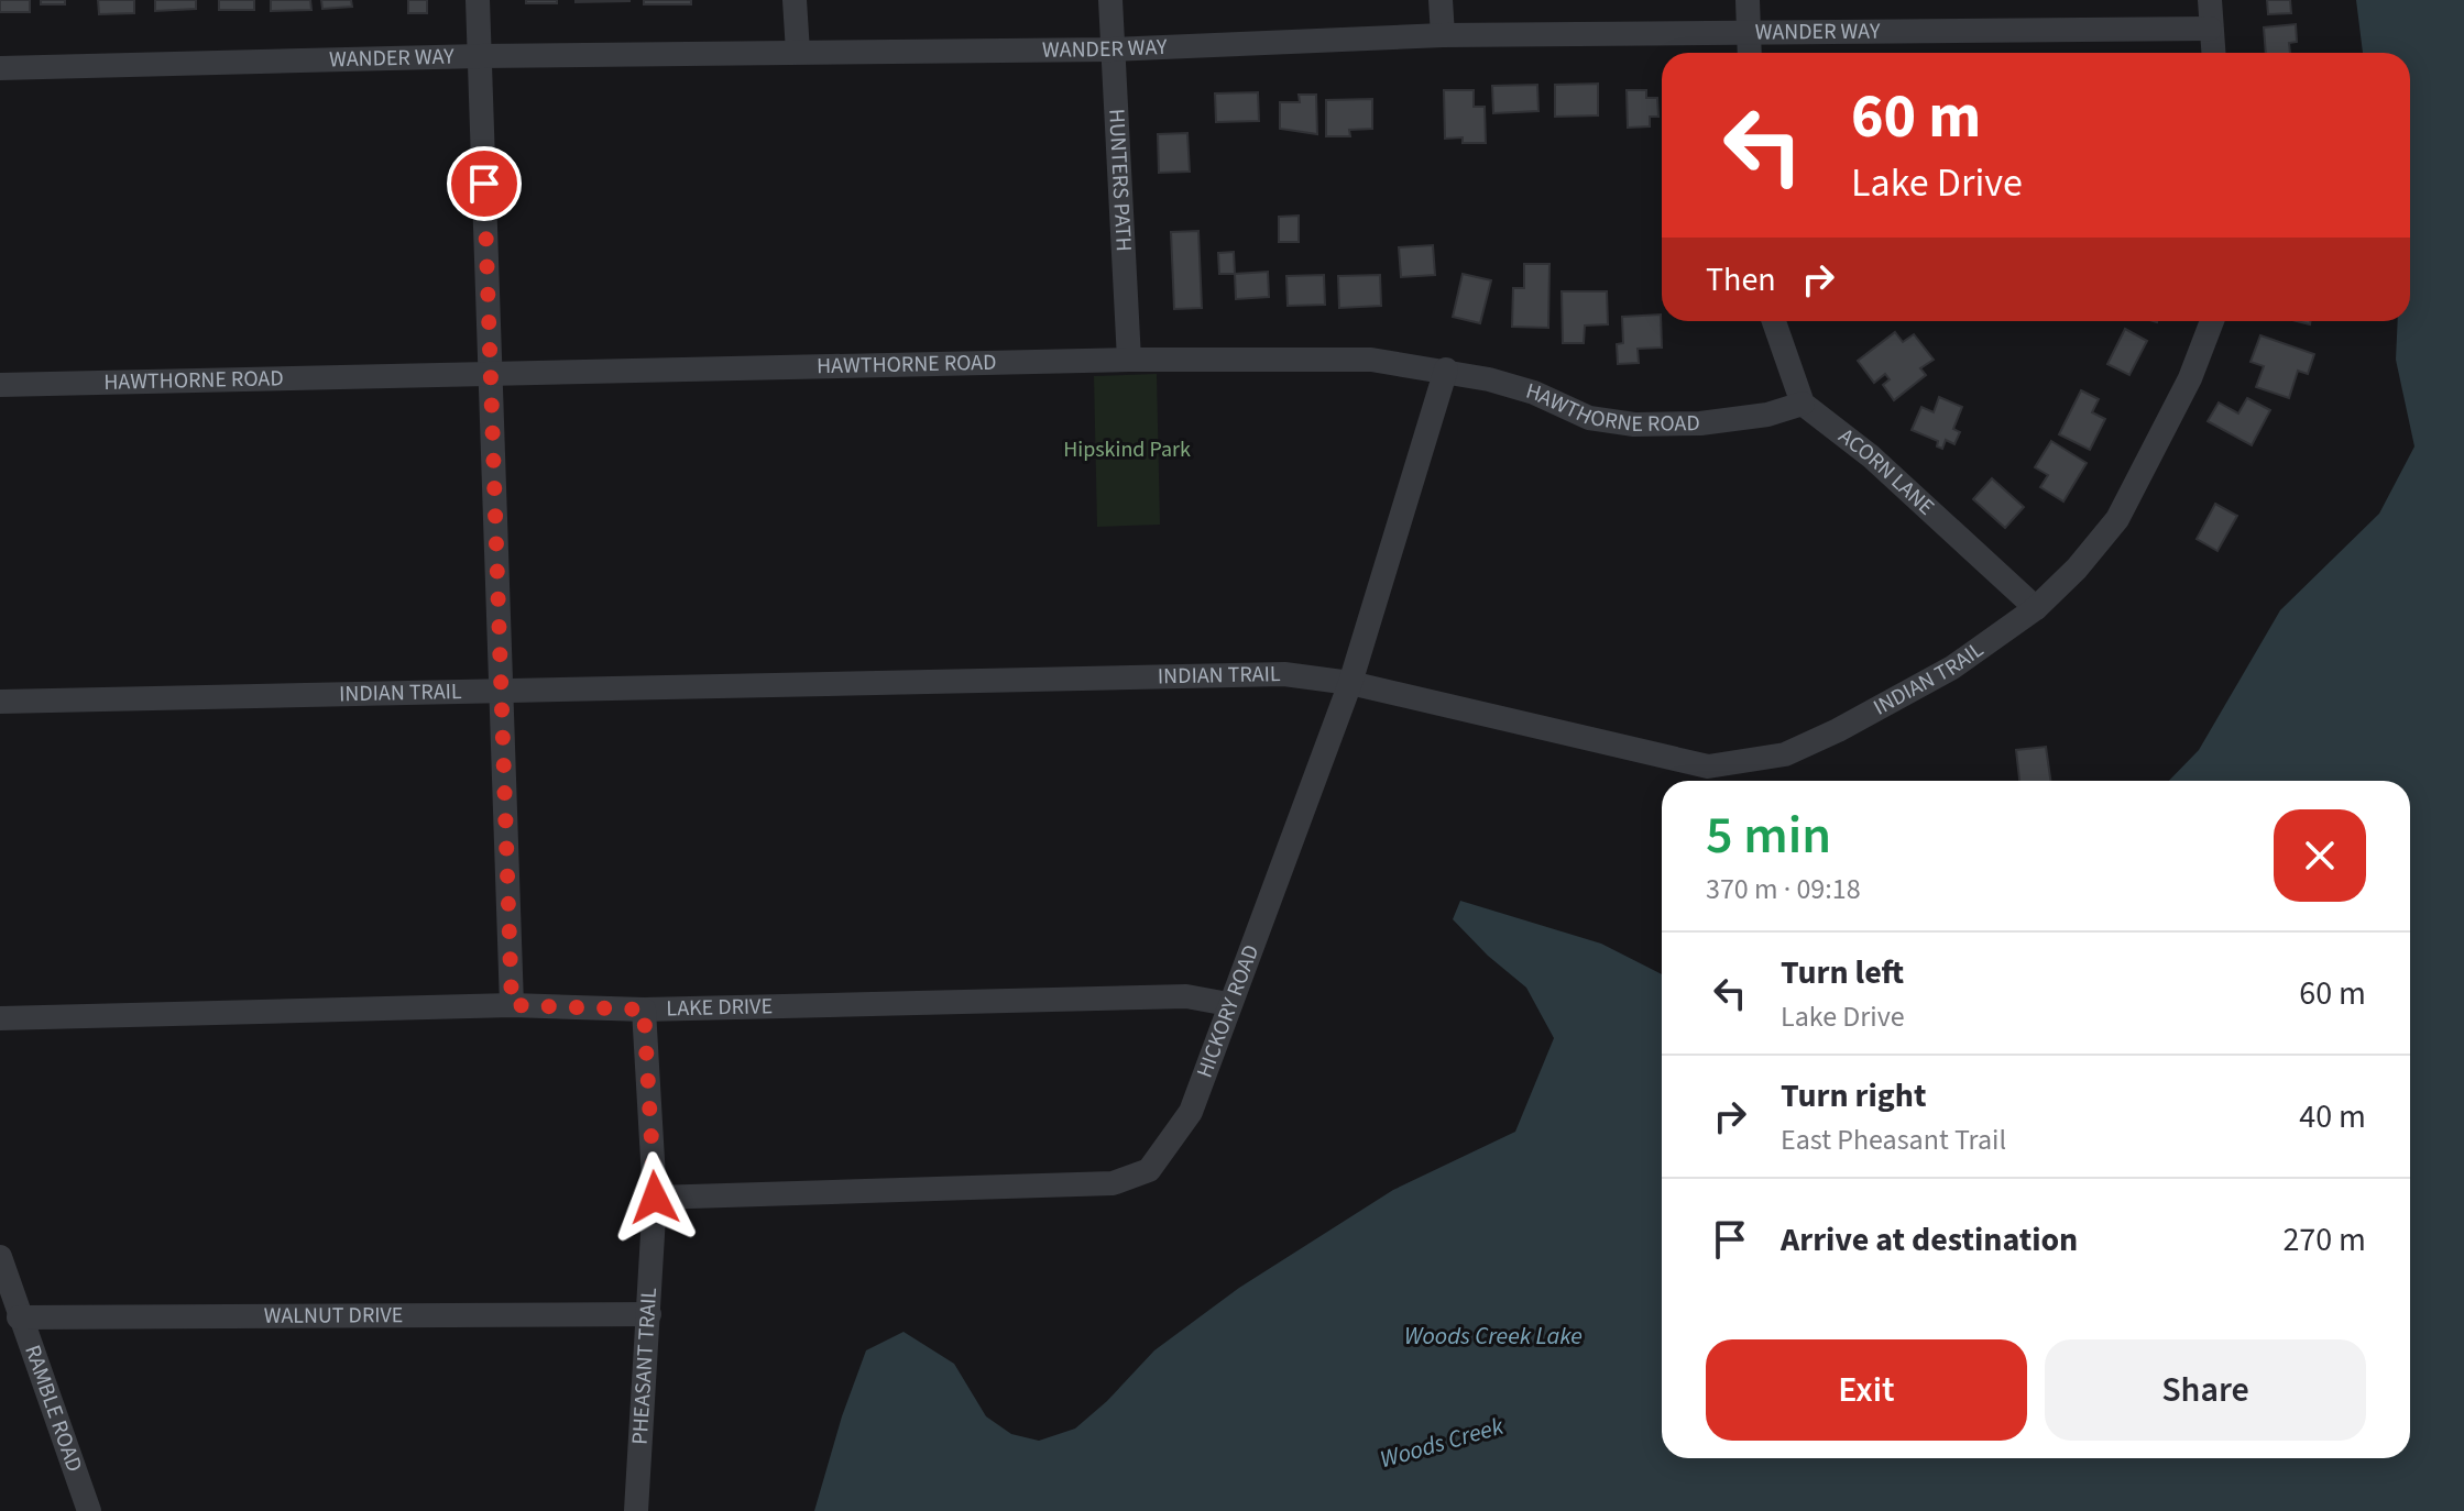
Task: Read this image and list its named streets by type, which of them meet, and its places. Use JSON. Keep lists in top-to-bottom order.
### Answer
{
  "streets": {
    "street": [
      "WANDER WAY",
      "HUNTERS PATH",
      "HAWTHORNE ROAD",
      "ACORN LANE",
      "INDIAN TRAIL",
      "LAKE DRIVE",
      "HICKORY ROAD",
      "WALNUT DRIVE",
      "PHEASANT TRAIL",
      "RAMBLE ROAD"
    ]
  },
  "crossings": [
    ["WANDER WAY", "HUNTERS PATH"],
    ["HUNTERS PATH", "HAWTHORNE ROAD"],
    ["HAWTHORNE ROAD", "ACORN LANE"],
    ["HAWTHORNE ROAD", "HICKORY ROAD"],
    ["ACORN LANE", "INDIAN TRAIL"],
    ["INDIAN TRAIL", "HICKORY ROAD"],
    ["LAKE DRIVE", "HICKORY ROAD"],
    ["LAKE DRIVE", "PHEASANT TRAIL"],
    ["HICKORY ROAD", "PHEASANT TRAIL"],
    ["WALNUT DRIVE", "PHEASANT TRAIL"],
    ["WALNUT DRIVE", "RAMBLE ROAD"]
  ],
  "water": ["Woods Creek Lake", "Woods Creek"],
  "parks": ["Hipskind Park"],
  "page": {
    "turn": ["60 m", "Lake Drive"],
    "then": "Then",
    "heading": ["5 min", "370 m · 09:18"],
    "list": [
      {
        "name": "Turn left",
        "note": "Lake Drive",
        "value": "60 m"
      },
      {
        "name": "Turn right",
        "note": "East Pheasant Trail",
        "value": "40 m"
      },
      {
        "name": "Arrive at destination",
        "value": "270 m"
      }
    ],
    "buttons": ["Exit", "Share"]
  }
}
